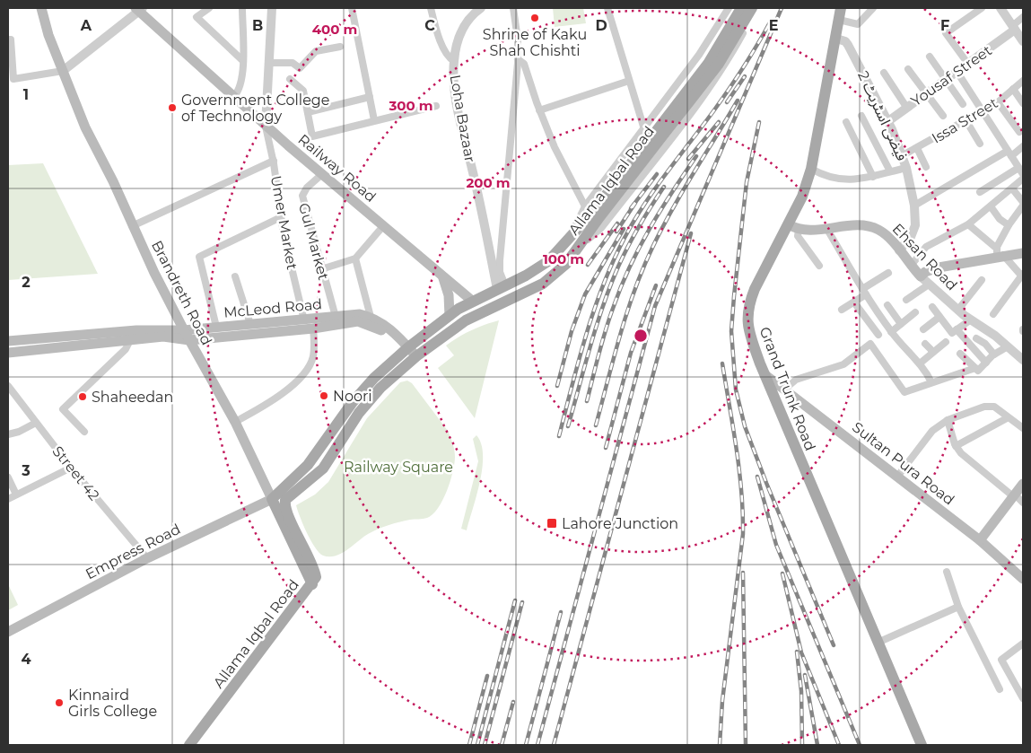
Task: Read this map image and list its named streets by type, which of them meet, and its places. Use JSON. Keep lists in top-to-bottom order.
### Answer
{
  "streets": {
    "main road": [
      "Railway Road",
      "Allama Iqbal Road",
      "Ehsan Road",
      "Brandreth Road",
      "McLeod Road",
      "Grand Trunk Road",
      "Sultan Pura Road",
      "Empress Road"
    ],
    "street": [
      "Yousaf Street",
      "فیضی اسٹریٹ 2",
      "Loha Bazaar",
      "Issa Street",
      "Umer Market",
      "Gul Market",
      "Street 42"
    ]
  },
  "crossings": [
    ["Yousaf Street", "فیضی اسٹریٹ 2"],
    ["فیضی اسٹریٹ 2", "Issa Street"],
    ["فیضی اسٹریٹ 2", "Ehsan Road"],
    ["فیضی اسٹریٹ 2", "Grand Trunk Road"],
    ["Loha Bazaar", "Allama Iqbal Road"],
    ["Railway Road", "Allama Iqbal Road"],
    ["Railway Road", "Umer Market"],
    ["Railway Road", "Gul Market"],
    ["Allama Iqbal Road", "Brandreth Road"],
    ["Allama Iqbal Road", "McLeod Road"],
    ["Allama Iqbal Road", "Empress Road"],
    ["Umer Market", "McLeod Road"],
    ["Gul Market", "McLeod Road"],
    ["Ehsan Road", "Grand Trunk Road"],
    ["Brandreth Road", "McLeod Road"],
    ["Brandreth Road", "Empress Road"],
    ["Grand Trunk Road", "Sultan Pura Road"],
    ["Street 42", "Empress Road"]
  ],
  "parks": ["Railway Square"],
  "places": {
    "other": [
      "Shrine of Kaku Shah Chishti",
      "Government College of Technology",
      "Noori",
      "Shaheedan",
      "Kinnaird Girls College"
    ],
    "transit": ["Lahore Junction"]
  },
  "grid": {
    "columns": [
      "A",
      "B",
      "C",
      "D",
      "E",
      "F"
    ],
    "rows": [
      "1",
      "2",
      "3",
      "4"
    ]
  },
  "rings": [
    "400 m",
    "300 m",
    "200 m",
    "100 m"
  ]
}
